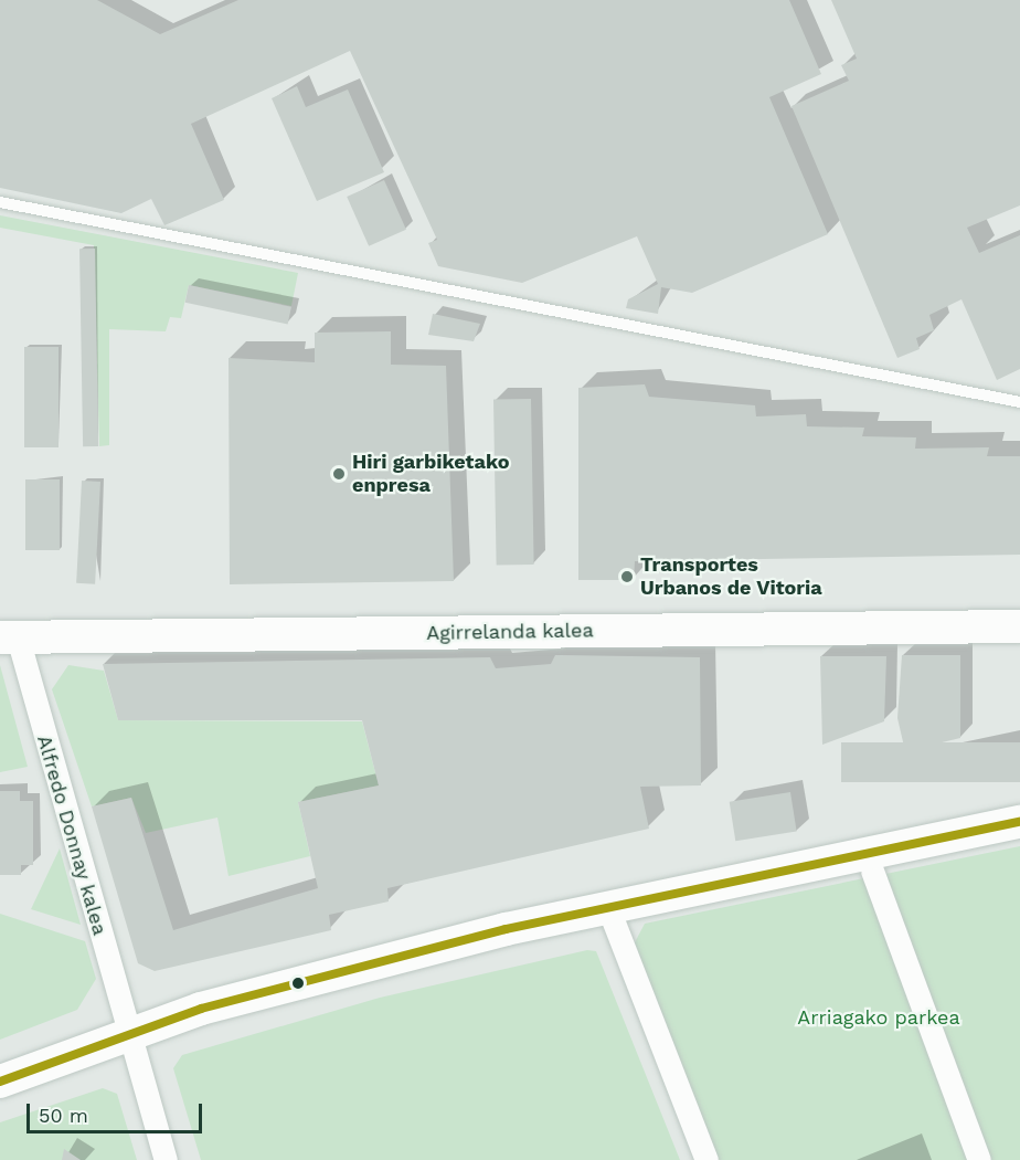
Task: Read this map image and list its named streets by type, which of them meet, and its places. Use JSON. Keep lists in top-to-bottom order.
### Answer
{
  "streets": {
    "main road": ["Agirrelanda kalea"],
    "street": ["Alfredo Donnay kalea"]
  },
  "crossings": [
    ["Agirrelanda kalea", "Alfredo Donnay kalea"]
  ],
  "parks": ["Arriagako parkea"],
  "places": ["Hiri garbiketako enpresa", "Transportes Urbanos de Vitoria"],
  "scale_bar": "50 m"
}
